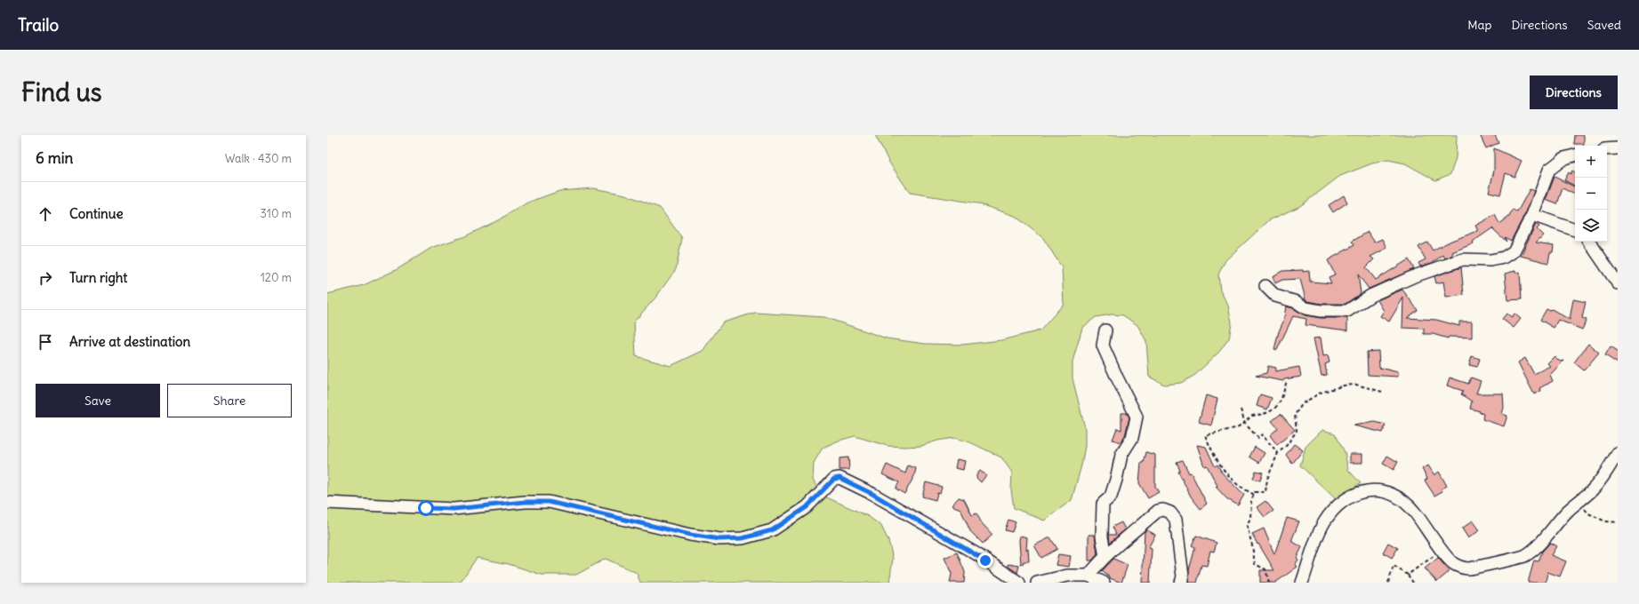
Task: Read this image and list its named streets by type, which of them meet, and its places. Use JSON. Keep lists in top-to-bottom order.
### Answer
{
  "page": {
    "header": "Trailo",
    "nav": ["Map", "Directions", "Saved"],
    "buttons": [
      "Directions",
      ["Save", "Share"]
    ],
    "title": "Find us",
    "heading": ["6 min", "Walk · 430 m"],
    "map_buttons": ["+", "−"],
    "list": [
      ["Continue", "310 m"],
      ["Turn right", "120 m"],
      "Arrive at destination"
    ]
  }
}
